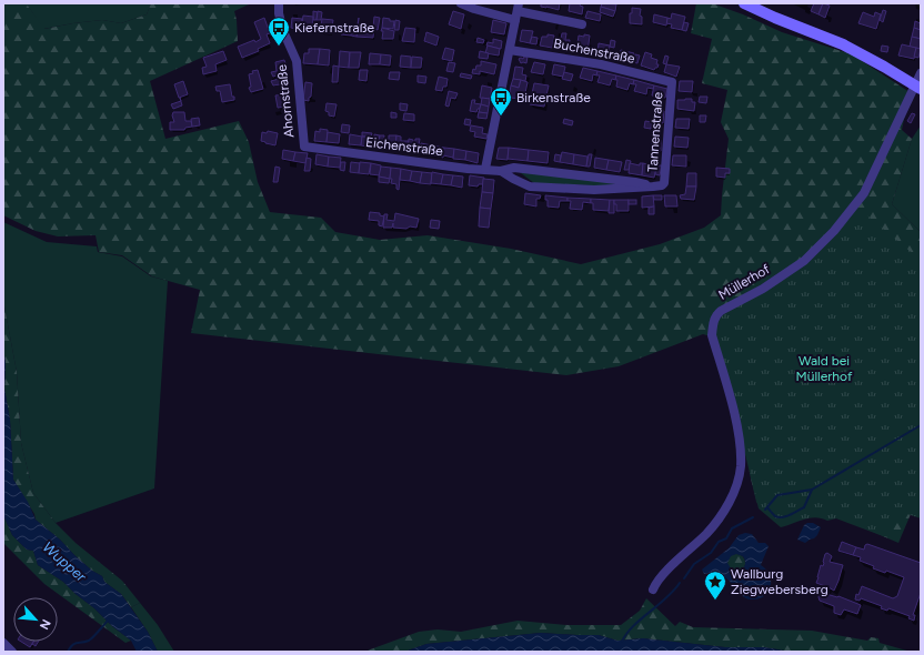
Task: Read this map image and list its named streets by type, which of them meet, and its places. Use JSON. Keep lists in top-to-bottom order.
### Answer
{
  "streets": {
    "street": [
      "Buchenstraße",
      "Ahornstraße",
      "Tannenstraße",
      "Eichenstraße",
      "Müllerhof"
    ]
  },
  "crossings": [
    ["Buchenstraße", "Tannenstraße"],
    ["Ahornstraße", "Eichenstraße"],
    ["Tannenstraße", "Eichenstraße"]
  ],
  "water": ["Wupper"],
  "parks": ["Wald bei Müllerhof"],
  "places": {
    "bus stop": ["Kiefernstraße", "Birkenstraße"],
    "place": ["Wallburg Ziegwebersberg"]
  },
  "north": "bottom right"
}
